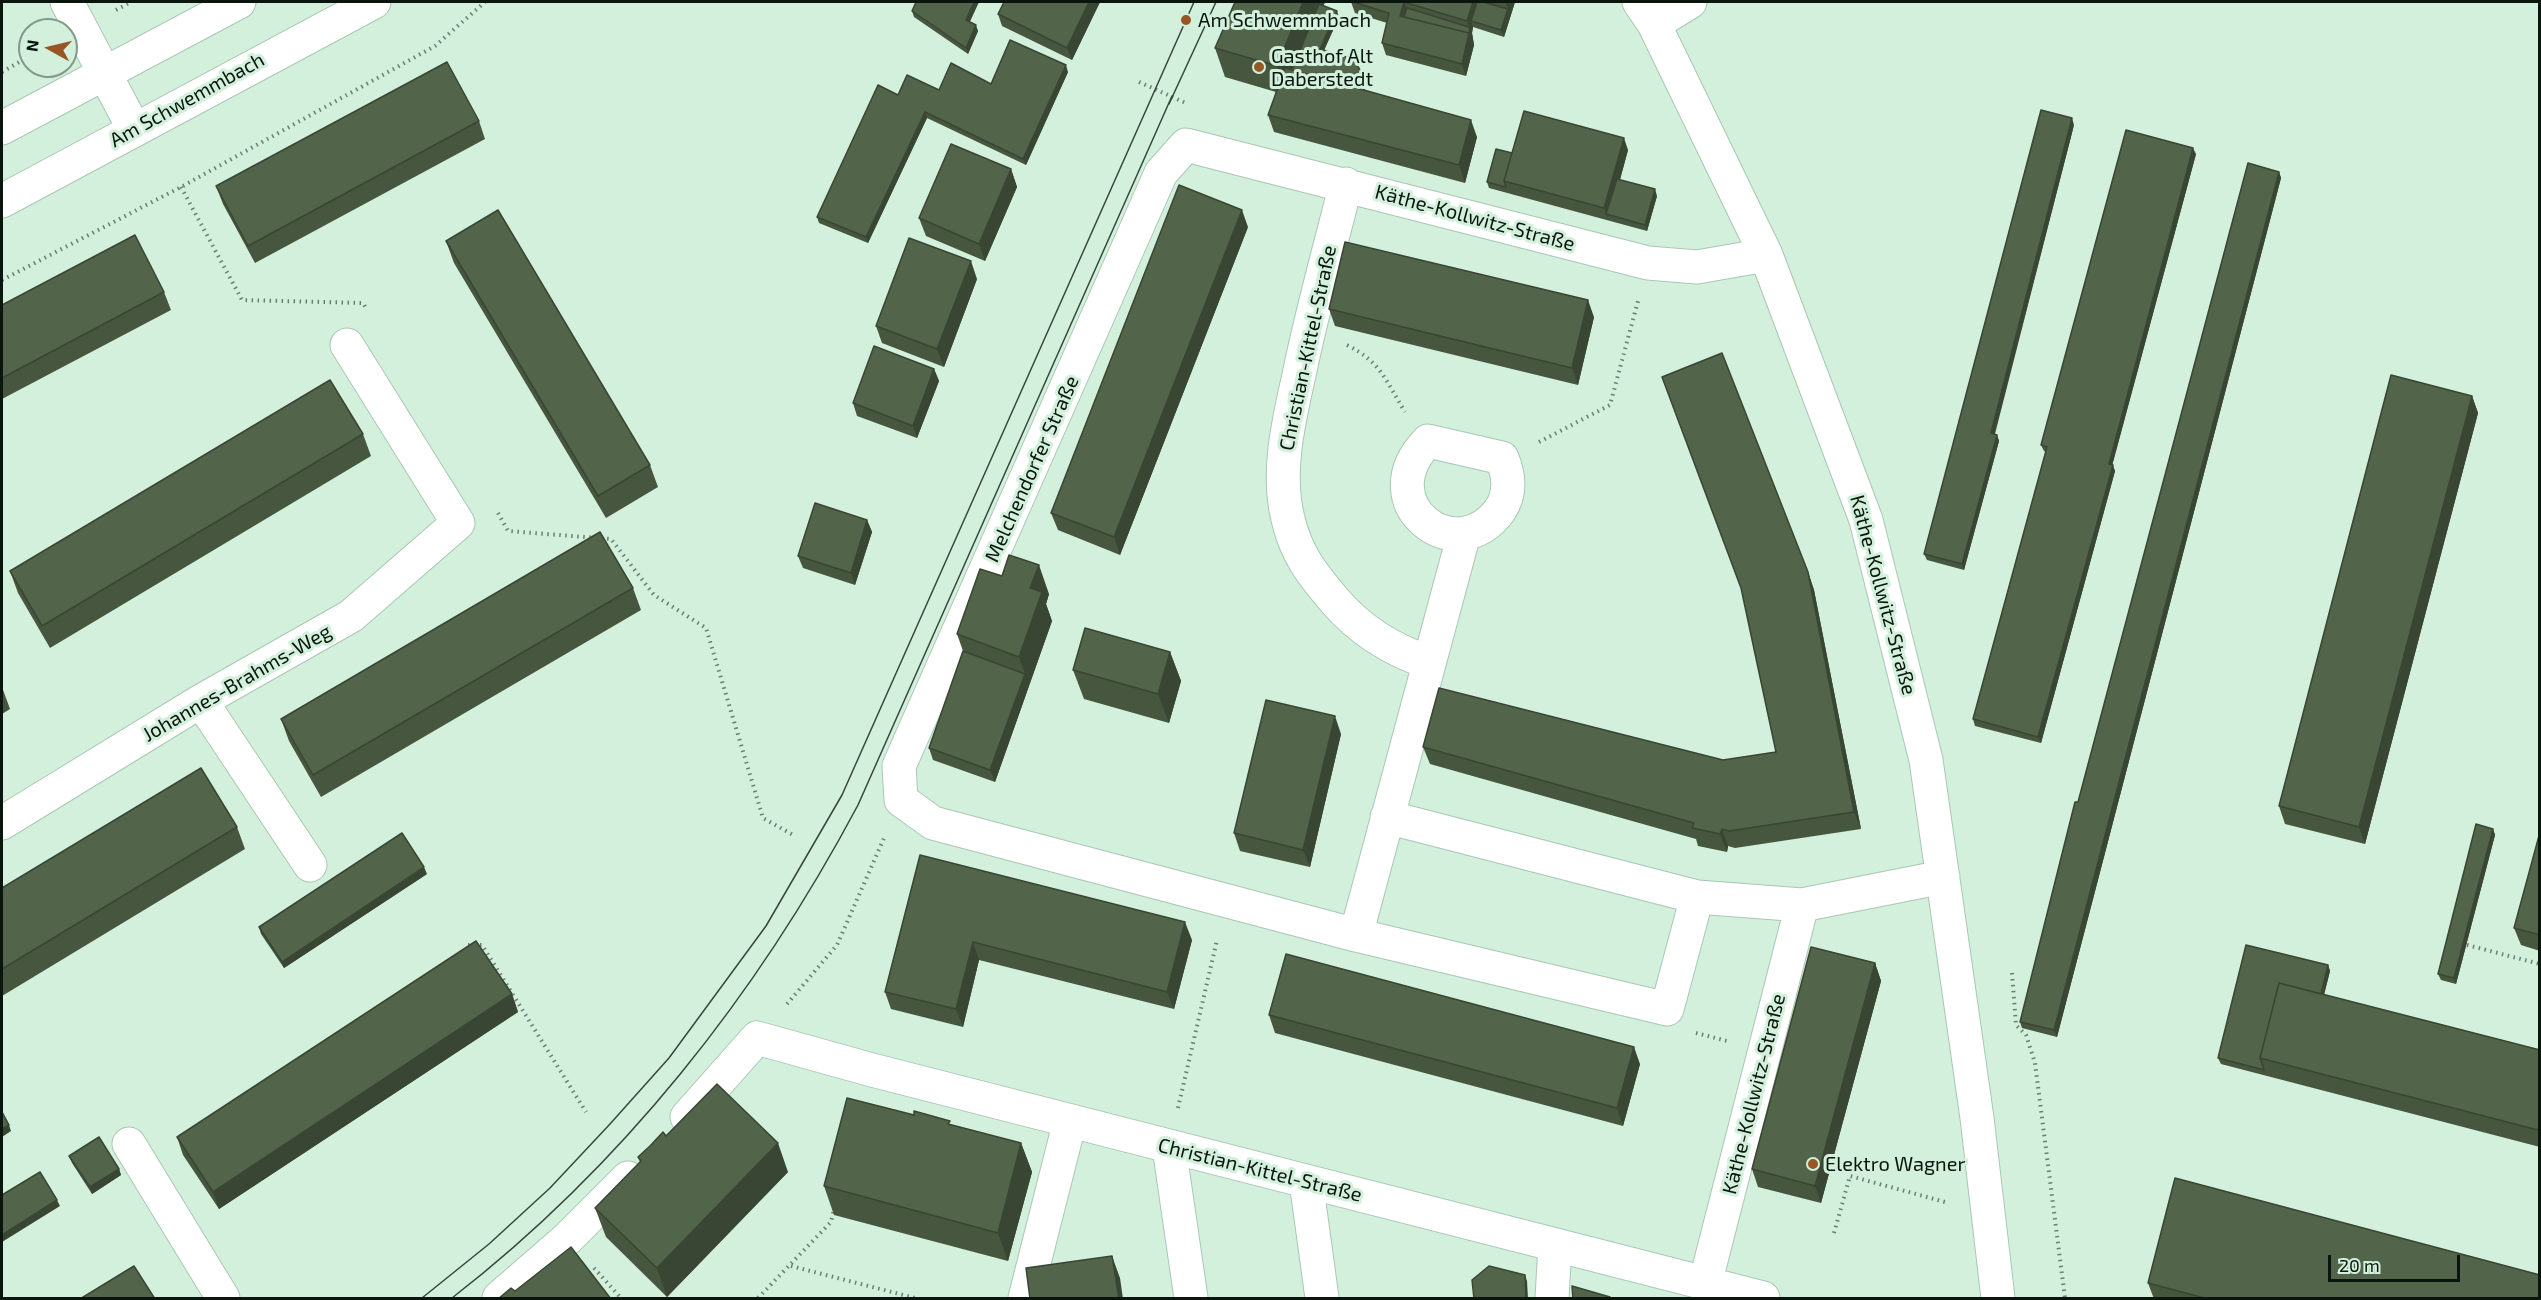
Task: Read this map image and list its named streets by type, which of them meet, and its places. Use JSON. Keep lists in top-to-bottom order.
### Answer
{
  "streets": {
    "street": [
      "Am Schwemmbach",
      "Käthe-Kollwitz-Straße",
      "Christian-Kittel-Straße",
      "Melchendorfer Straße",
      "Johannes-Brahms-Weg"
    ]
  },
  "crossings": [
    ["Käthe-Kollwitz-Straße", "Christian-Kittel-Straße"],
    ["Käthe-Kollwitz-Straße", "Melchendorfer Straße"]
  ],
  "places": ["Am Schwemmbach", "Gasthof Alt Daberstedt", "Elektro Wagner"],
  "scale_bar": "20 m",
  "north": "left"
}
